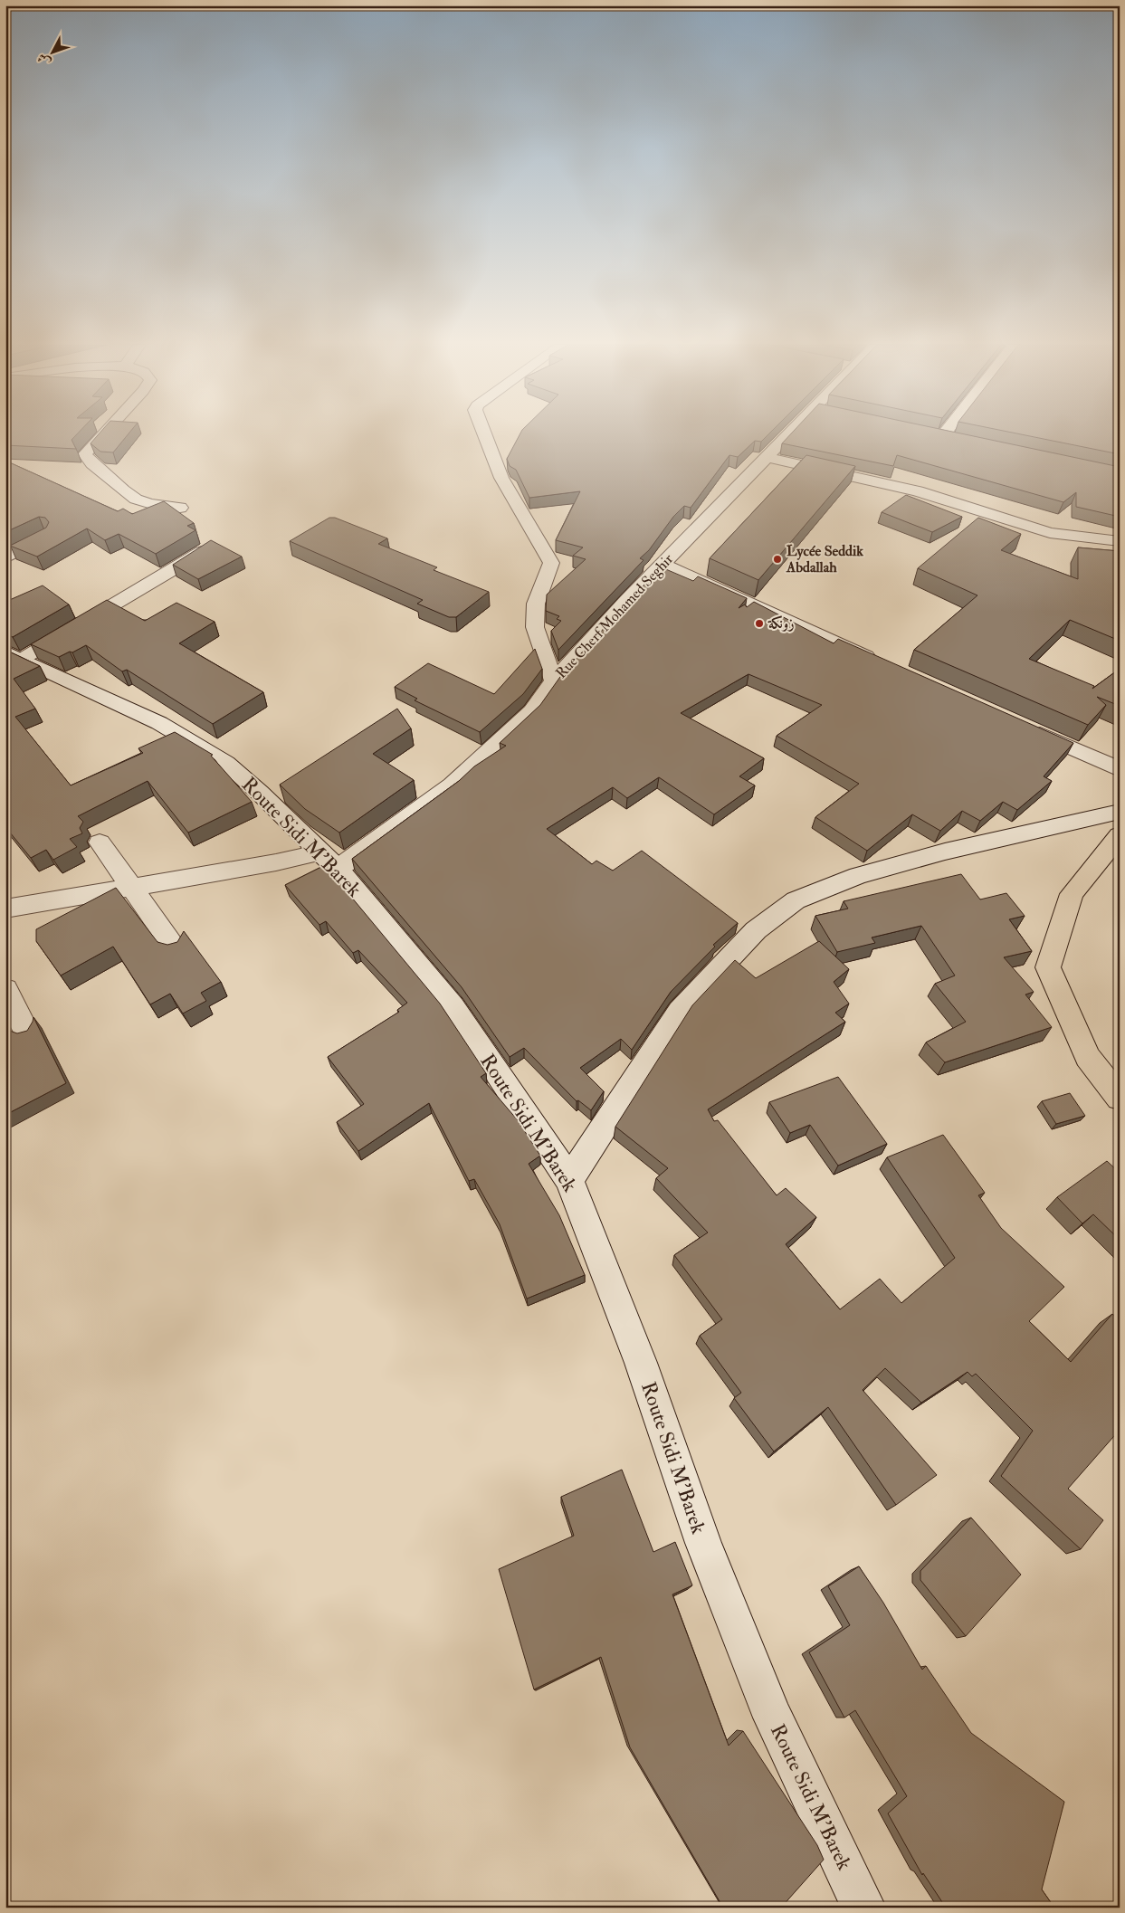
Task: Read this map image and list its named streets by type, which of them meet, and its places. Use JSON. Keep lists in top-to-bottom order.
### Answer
{
  "streets": {
    "street": ["Rue Cherf Mohamed Seghir", "Route Sidi M'Barek"]
  },
  "crossings": [
    ["Rue Cherf Mohamed Seghir", "Route Sidi M'Barek"]
  ],
  "places": ["Lycée Seddik Abdallah", "زونكة"],
  "north": "bottom left"
}
